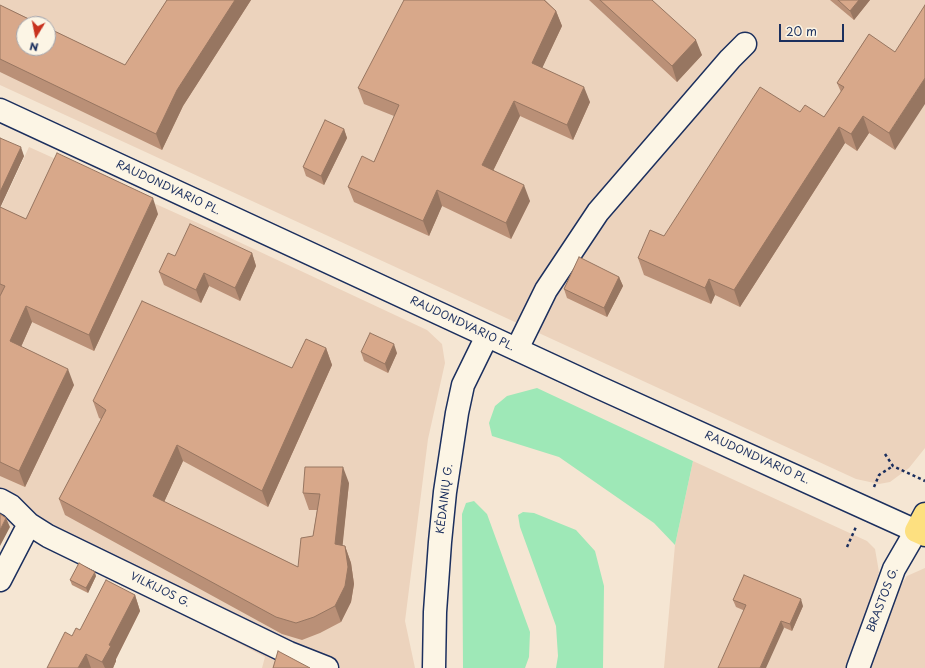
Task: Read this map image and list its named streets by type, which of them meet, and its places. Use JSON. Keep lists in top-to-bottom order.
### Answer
{
  "streets": {
    "main road": [
      "RAUDONDVARIO PL.",
      "KĖDAINIŲ G.",
      "VILKIJOS G.",
      "BRASTOS G."
    ]
  },
  "crossings": [
    ["RAUDONDVARIO PL.", "KĖDAINIŲ G."],
    ["RAUDONDVARIO PL.", "BRASTOS G."]
  ],
  "scale_bar": "20 m",
  "north": "bottom"
}
